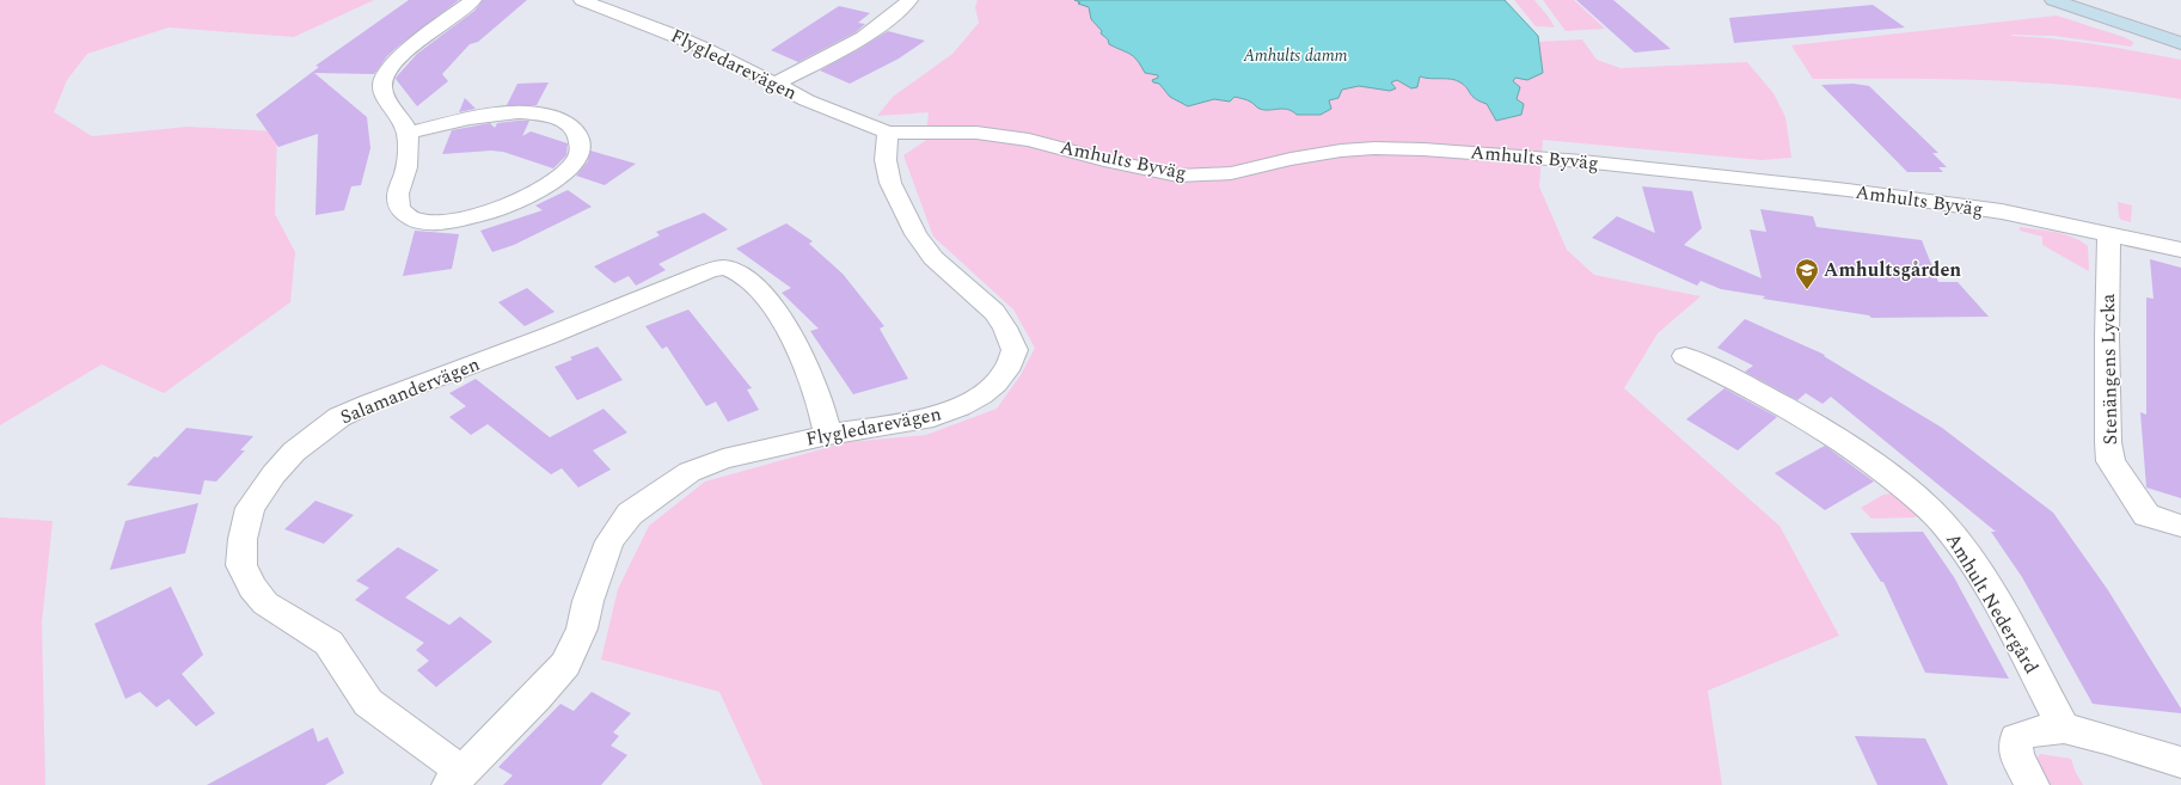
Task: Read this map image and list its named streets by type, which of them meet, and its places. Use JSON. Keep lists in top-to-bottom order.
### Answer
{
  "streets": {
    "street": [
      "Flygledarevägen",
      "Amhults Byväg",
      "Stenängens Lycka",
      "Salamandervägen",
      "Amhult Nedergård"
    ]
  },
  "crossings": [
    ["Flygledarevägen", "Amhults Byväg"],
    ["Flygledarevägen", "Salamandervägen"],
    ["Amhults Byväg", "Stenängens Lycka"]
  ],
  "water": ["Amhults damm"],
  "places": {
    "school or university": ["Amhultsgården"]
  }
}
